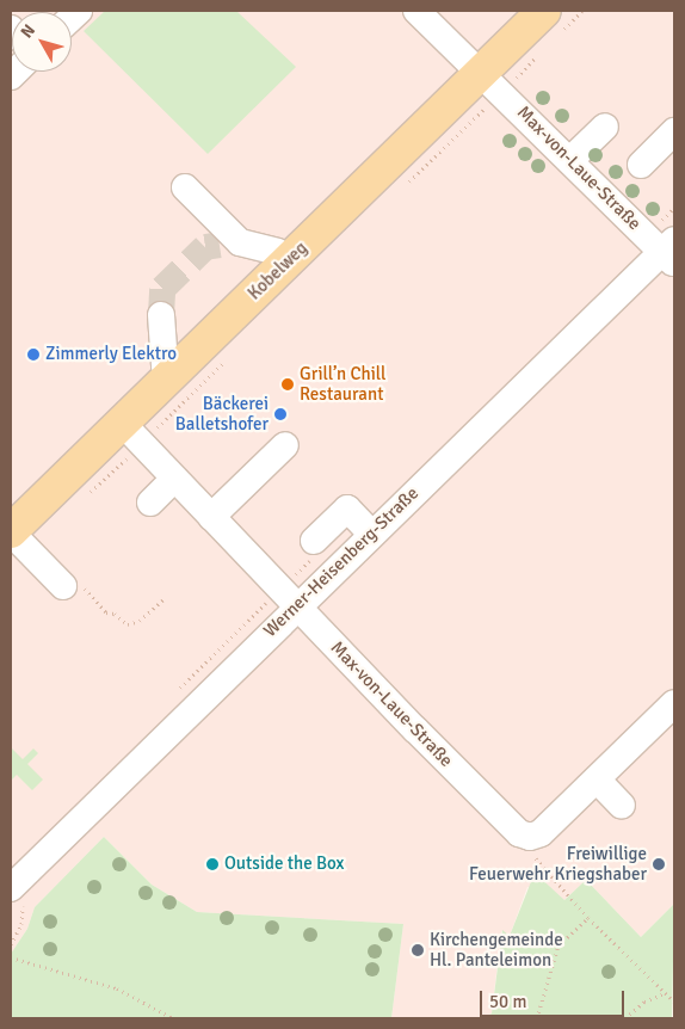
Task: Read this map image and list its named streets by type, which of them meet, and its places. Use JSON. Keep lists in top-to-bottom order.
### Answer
{
  "streets": {
    "main road": ["Kobelweg"],
    "street": ["Max-von-Laue-Straße", "Werner-Heisenberg-Straße"]
  },
  "crossings": [
    ["Max-von-Laue-Straße", "Kobelweg"],
    ["Max-von-Laue-Straße", "Werner-Heisenberg-Straße"]
  ],
  "places": [
    "Zimmerly Elektro",
    "Grill’n Chill Restaurant",
    "Bäckerei Balletshofer",
    "Outside the Box",
    "Freiwillige Feuerwehr Kriegshaber",
    "Kirchengemeinde Hl. Panteleimon"
  ],
  "scale_bar": "50 m",
  "north": "top left"
}
